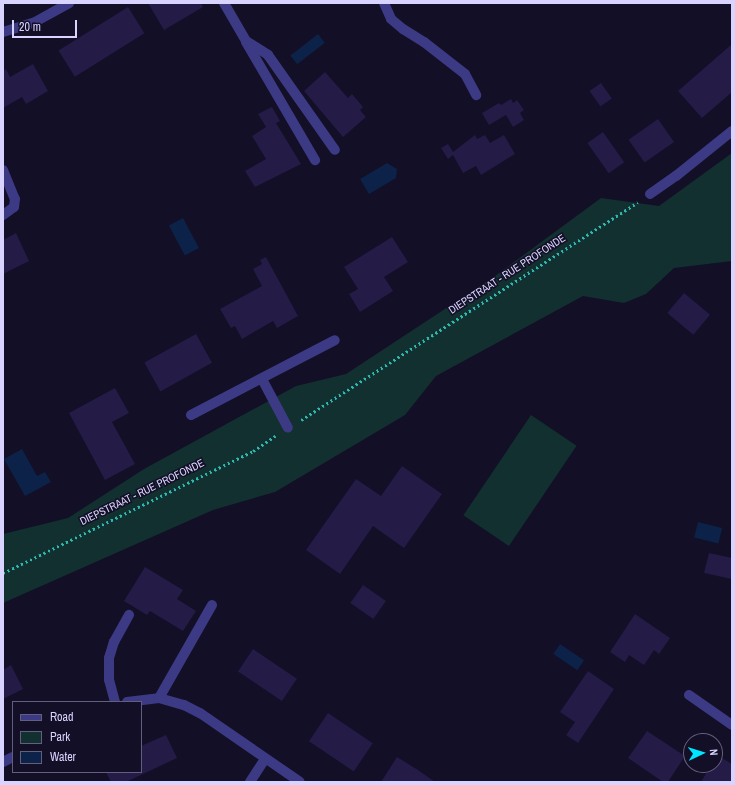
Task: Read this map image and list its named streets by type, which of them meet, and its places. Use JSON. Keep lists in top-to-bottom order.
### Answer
{
  "streets": {
    "path": ["DIEPSTRAAT - RUE PROFONDE"]
  },
  "legend": ["Road", "Park", "Water"],
  "scale_bar": "20 m",
  "north": "right"
}
